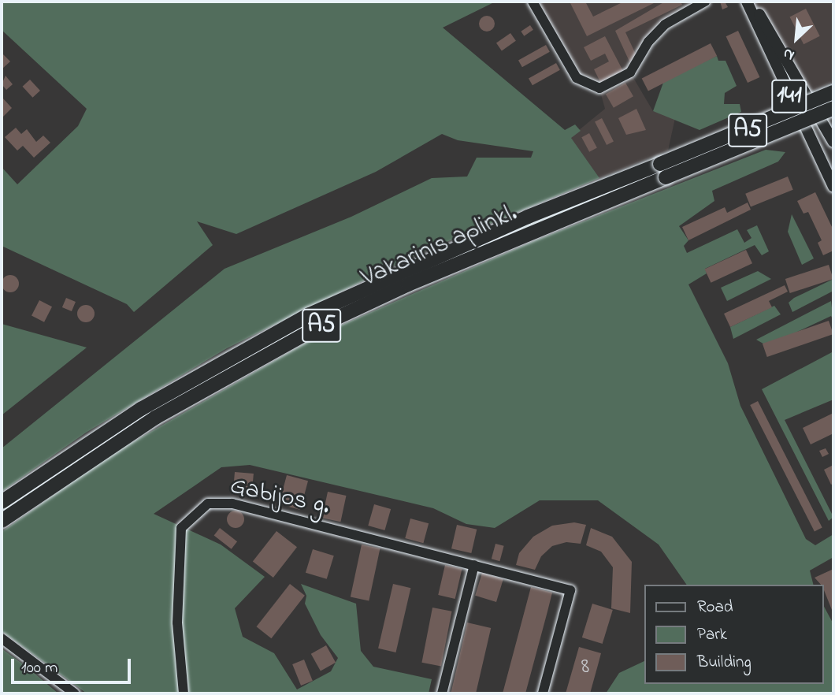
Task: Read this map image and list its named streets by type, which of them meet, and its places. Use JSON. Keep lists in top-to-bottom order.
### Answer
{
  "streets": {
    "highway": ["A5", "Vakarinis aplinkl."],
    "main road": ["141"],
    "street": ["Gabijos g."]
  },
  "house_numbers": ["8"],
  "legend": ["Road", "Park", "Building"],
  "scale_bar": "100 m",
  "north": "bottom left"
}
